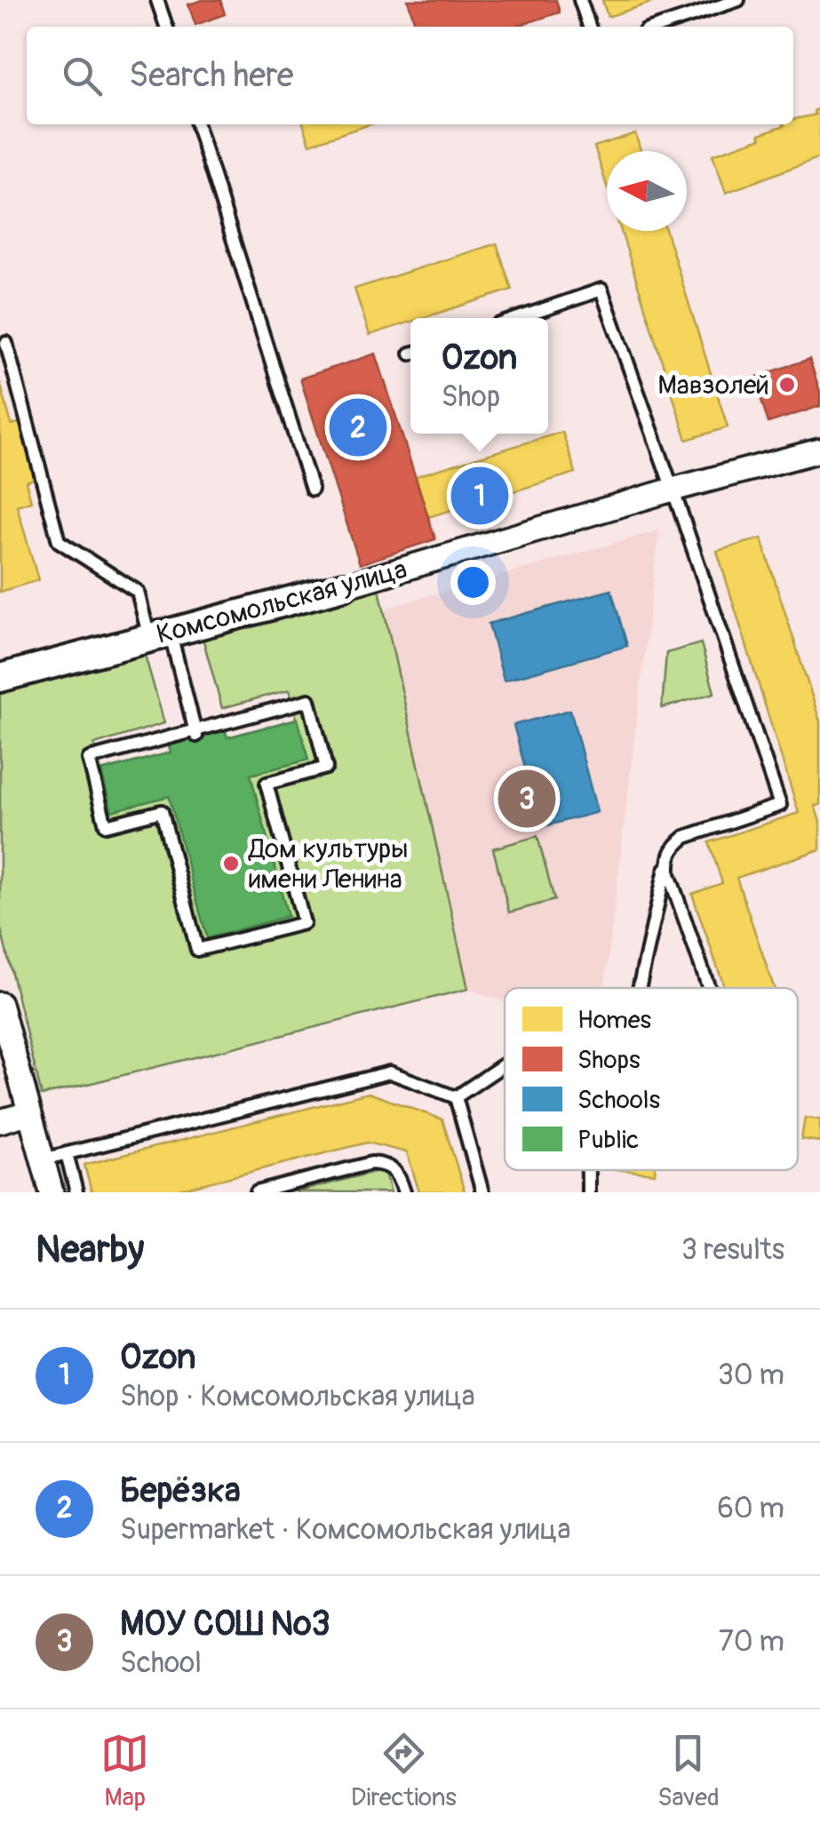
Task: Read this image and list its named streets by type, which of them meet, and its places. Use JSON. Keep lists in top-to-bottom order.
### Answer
{
  "streets": {
    "street": ["Комсомольская улица"]
  },
  "places": ["Мавзолей", "Дом культуры имени Ленина"],
  "legend": [
    "Homes",
    "Shops",
    "Schools",
    "Public"
  ],
  "north": "left",
  "page": {
    "search": "Search here",
    "popup": ["Ozon", "Shop"],
    "pins": ["2", "1", "3"],
    "heading": ["Nearby", "3 results"],
    "list": [
      {
        "mark": "1",
        "name": "Ozon",
        "note": "Shop · Комсомольская улица",
        "value": "30 m"
      },
      {
        "mark": "2",
        "name": "Берёзка",
        "note": "Supermarket · Комсомольская улица",
        "value": "60 m"
      },
      {
        "mark": "3",
        "name": "МОУ СОШ №3",
        "note": "School",
        "value": "70 m"
      }
    ],
    "nav": ["Map", "Directions", "Saved"]
  }
}
